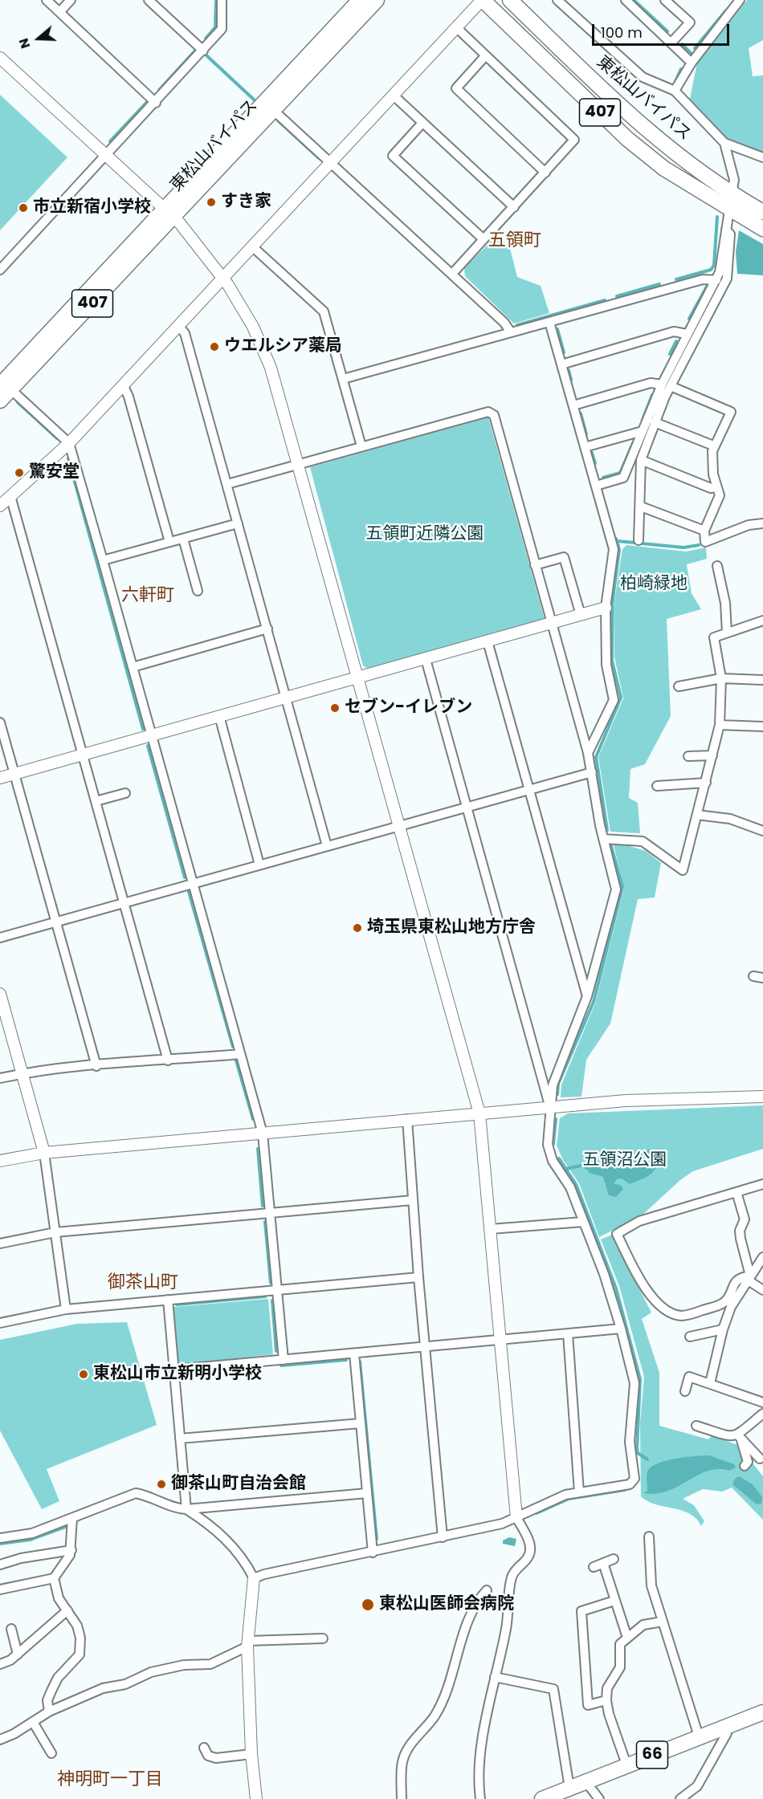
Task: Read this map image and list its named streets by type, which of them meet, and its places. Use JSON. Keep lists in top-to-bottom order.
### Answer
{
  "streets": {
    "main road": ["東松山バイパス", "407", "66"]
  },
  "districts": [
    "五領町",
    "六軒町",
    "御茶山町",
    "神明町一丁目"
  ],
  "parks": ["五領町近隣公園", "柏崎緑地", "五領沼公園"],
  "places": [
    "すき家",
    "市立新宿小学校",
    "ウエルシア薬局",
    "驚安堂",
    "セブン-イレブン",
    "埼玉県東松山地方庁舎",
    "東松山市立新明小学校",
    "御茶山町自治会館",
    "東松山医師会病院"
  ],
  "scale_bar": "100 m",
  "north": "left"
}
